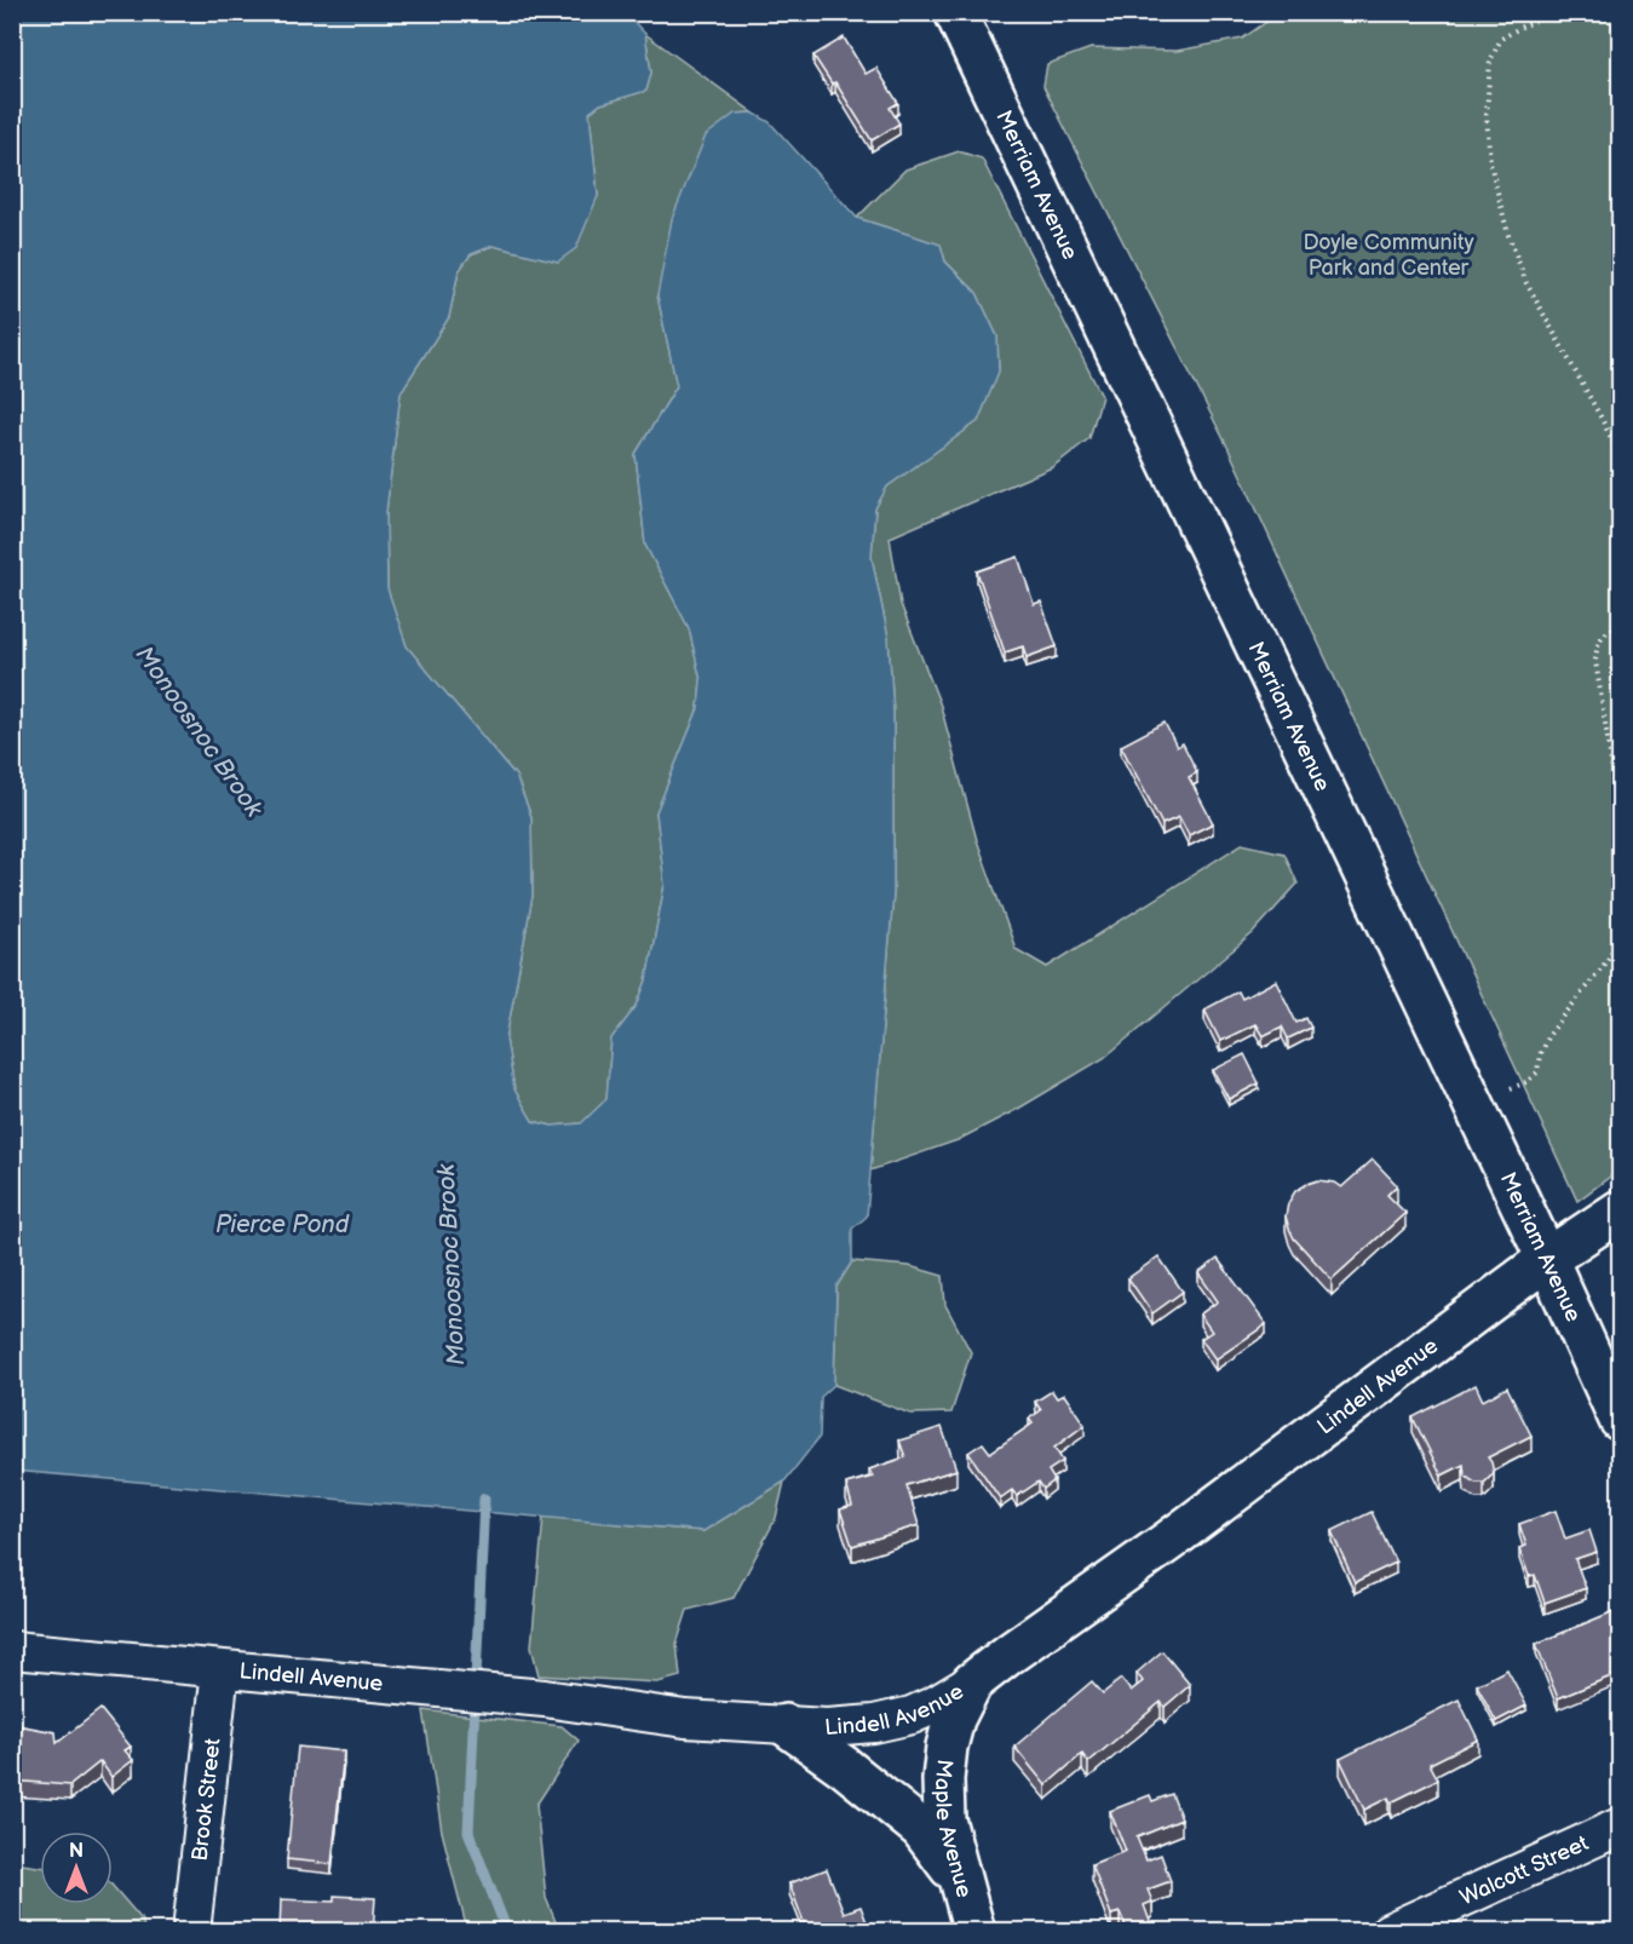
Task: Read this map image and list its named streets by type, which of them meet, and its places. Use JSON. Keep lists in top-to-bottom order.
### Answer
{
  "streets": {
    "main road": ["Merriam Avenue", "Lindell Avenue", "Maple Avenue"],
    "street": ["Brook Street", "Walcott Street"]
  },
  "crossings": [
    ["Merriam Avenue", "Lindell Avenue"],
    ["Lindell Avenue", "Brook Street"],
    ["Lindell Avenue", "Maple Avenue"]
  ],
  "water": ["Monoosnoc Brook", "Pierce Pond"],
  "parks": ["Doyle Community Park and Center"],
  "north": "top"
}
